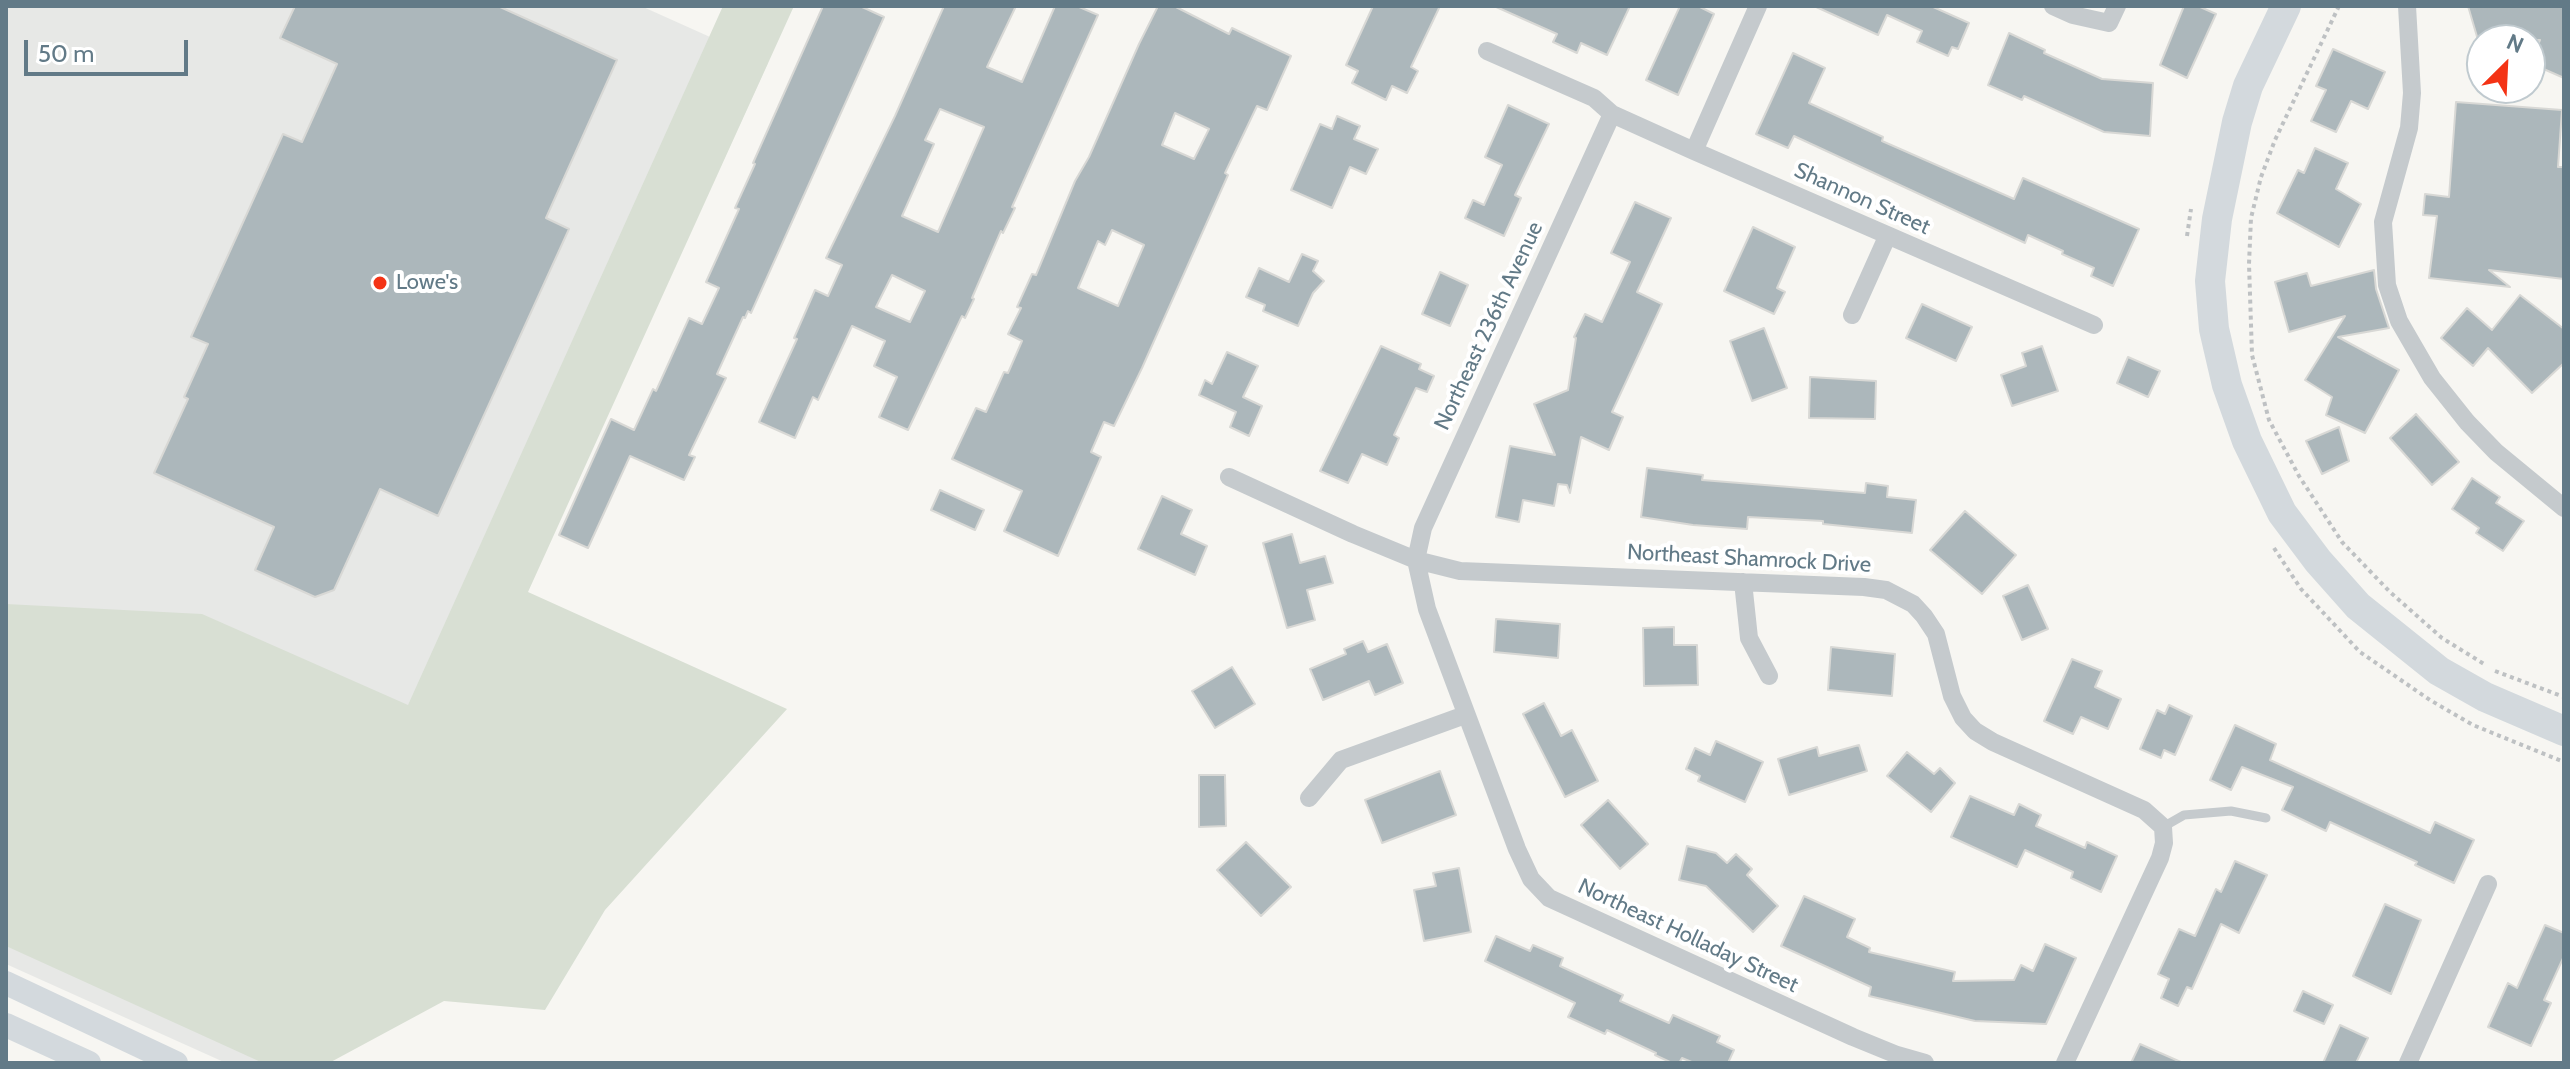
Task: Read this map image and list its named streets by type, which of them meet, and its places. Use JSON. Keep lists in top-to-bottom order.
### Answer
{
  "streets": {
    "street": [
      "Shannon Street",
      "Northeast 236th Avenue",
      "Northeast Shamrock Drive",
      "Northeast Holladay Street"
    ]
  },
  "crossings": [
    ["Shannon Street", "Northeast 236th Avenue"],
    ["Northeast 236th Avenue", "Northeast Shamrock Drive"],
    ["Northeast 236th Avenue", "Northeast Holladay Street"],
    ["Northeast Shamrock Drive", "Northeast Holladay Street"]
  ],
  "places": ["Lowe's"],
  "scale_bar": "50 m",
  "north": "top right"
}
